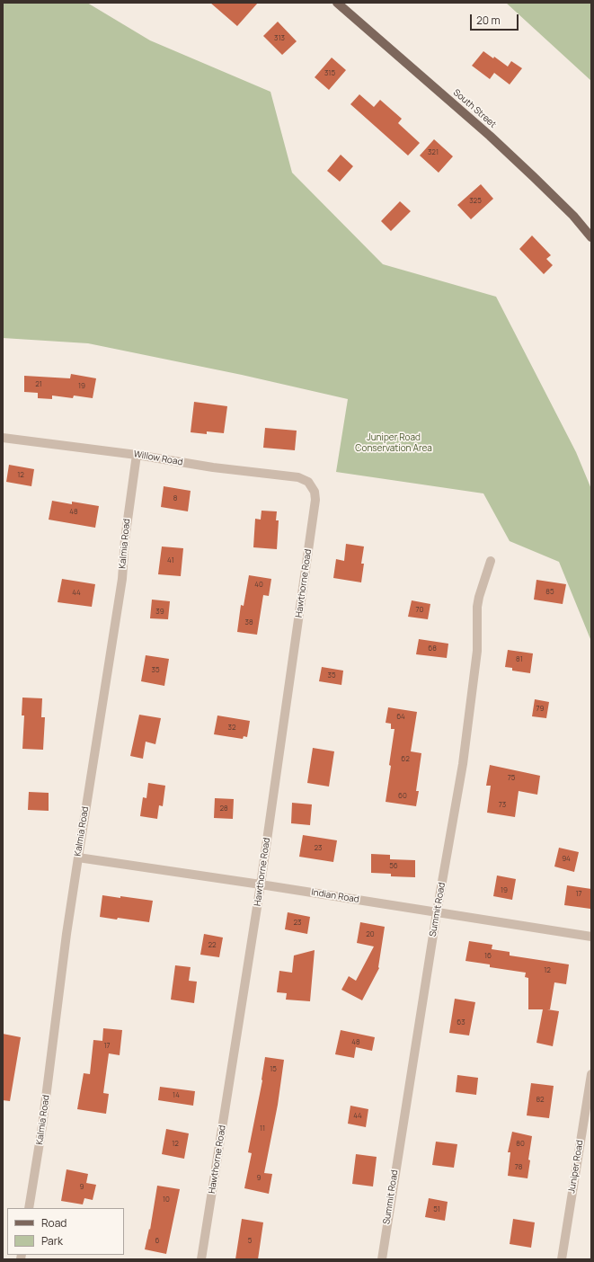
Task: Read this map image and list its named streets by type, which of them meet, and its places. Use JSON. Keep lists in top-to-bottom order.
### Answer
{
  "streets": {
    "main road": ["South Street"],
    "street": [
      "Willow Road",
      "Kalmia Road",
      "Hawthorne Road",
      "Indian Road",
      "Summit Road",
      "Juniper Road"
    ]
  },
  "crossings": [
    ["Willow Road", "Kalmia Road"],
    ["Willow Road", "Hawthorne Road"],
    ["Kalmia Road", "Indian Road"],
    ["Hawthorne Road", "Indian Road"],
    ["Indian Road", "Summit Road"]
  ],
  "parks": ["Juniper Road Conservation Area"],
  "house_numbers": [
    "313",
    "315",
    "321",
    "325",
    "21",
    "19",
    "12",
    "8",
    "48",
    "41",
    "40",
    "85",
    "44",
    "70",
    "39",
    "38",
    "68",
    "81",
    "35",
    "35",
    "79",
    "64",
    "32",
    "62",
    "75",
    "60",
    "73",
    "28",
    "23",
    "94",
    "56",
    "19",
    "17",
    "23",
    "20",
    "22",
    "16",
    "12",
    "63",
    "48",
    "17",
    "15",
    "14",
    "82",
    "44",
    "11",
    "12",
    "80",
    "78",
    "9",
    "9",
    "10",
    "51",
    "6",
    "5"
  ],
  "legend": ["Road", "Park"],
  "scale_bar": "20 m"
}
